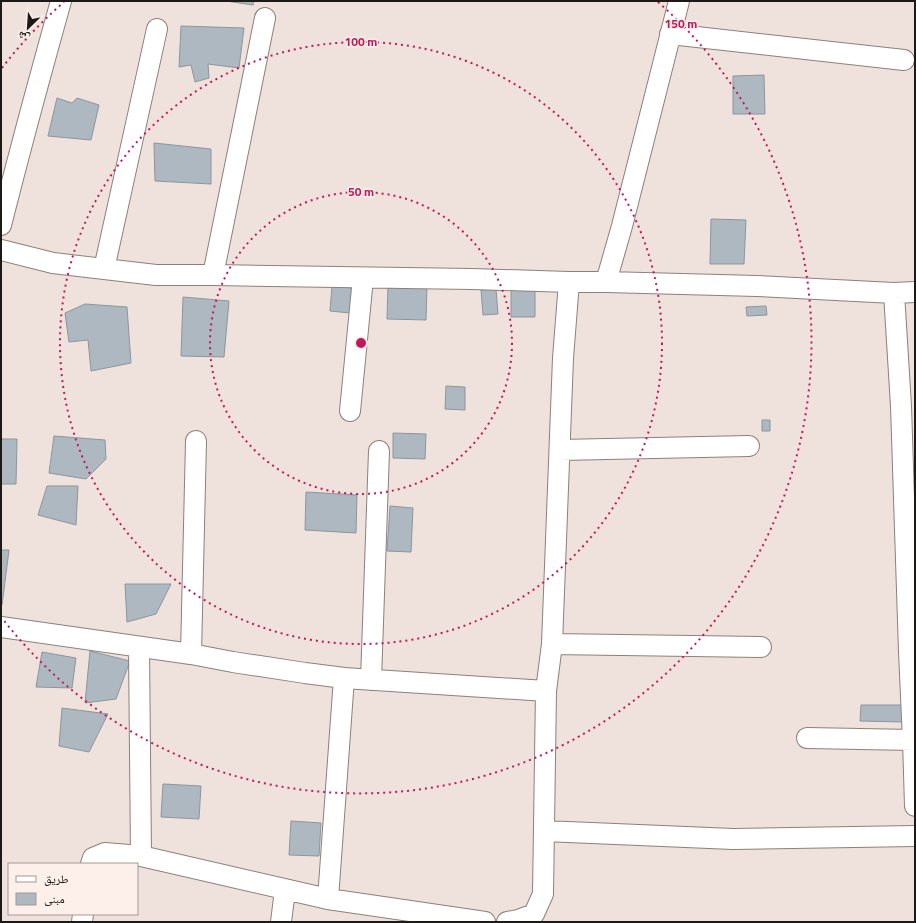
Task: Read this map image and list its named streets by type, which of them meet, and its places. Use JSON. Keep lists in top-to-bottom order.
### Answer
{
  "legend": ["طريق", "مبنى"],
  "north": "bottom left",
  "rings": ["150 m", "100 m", "50 m"]
}
